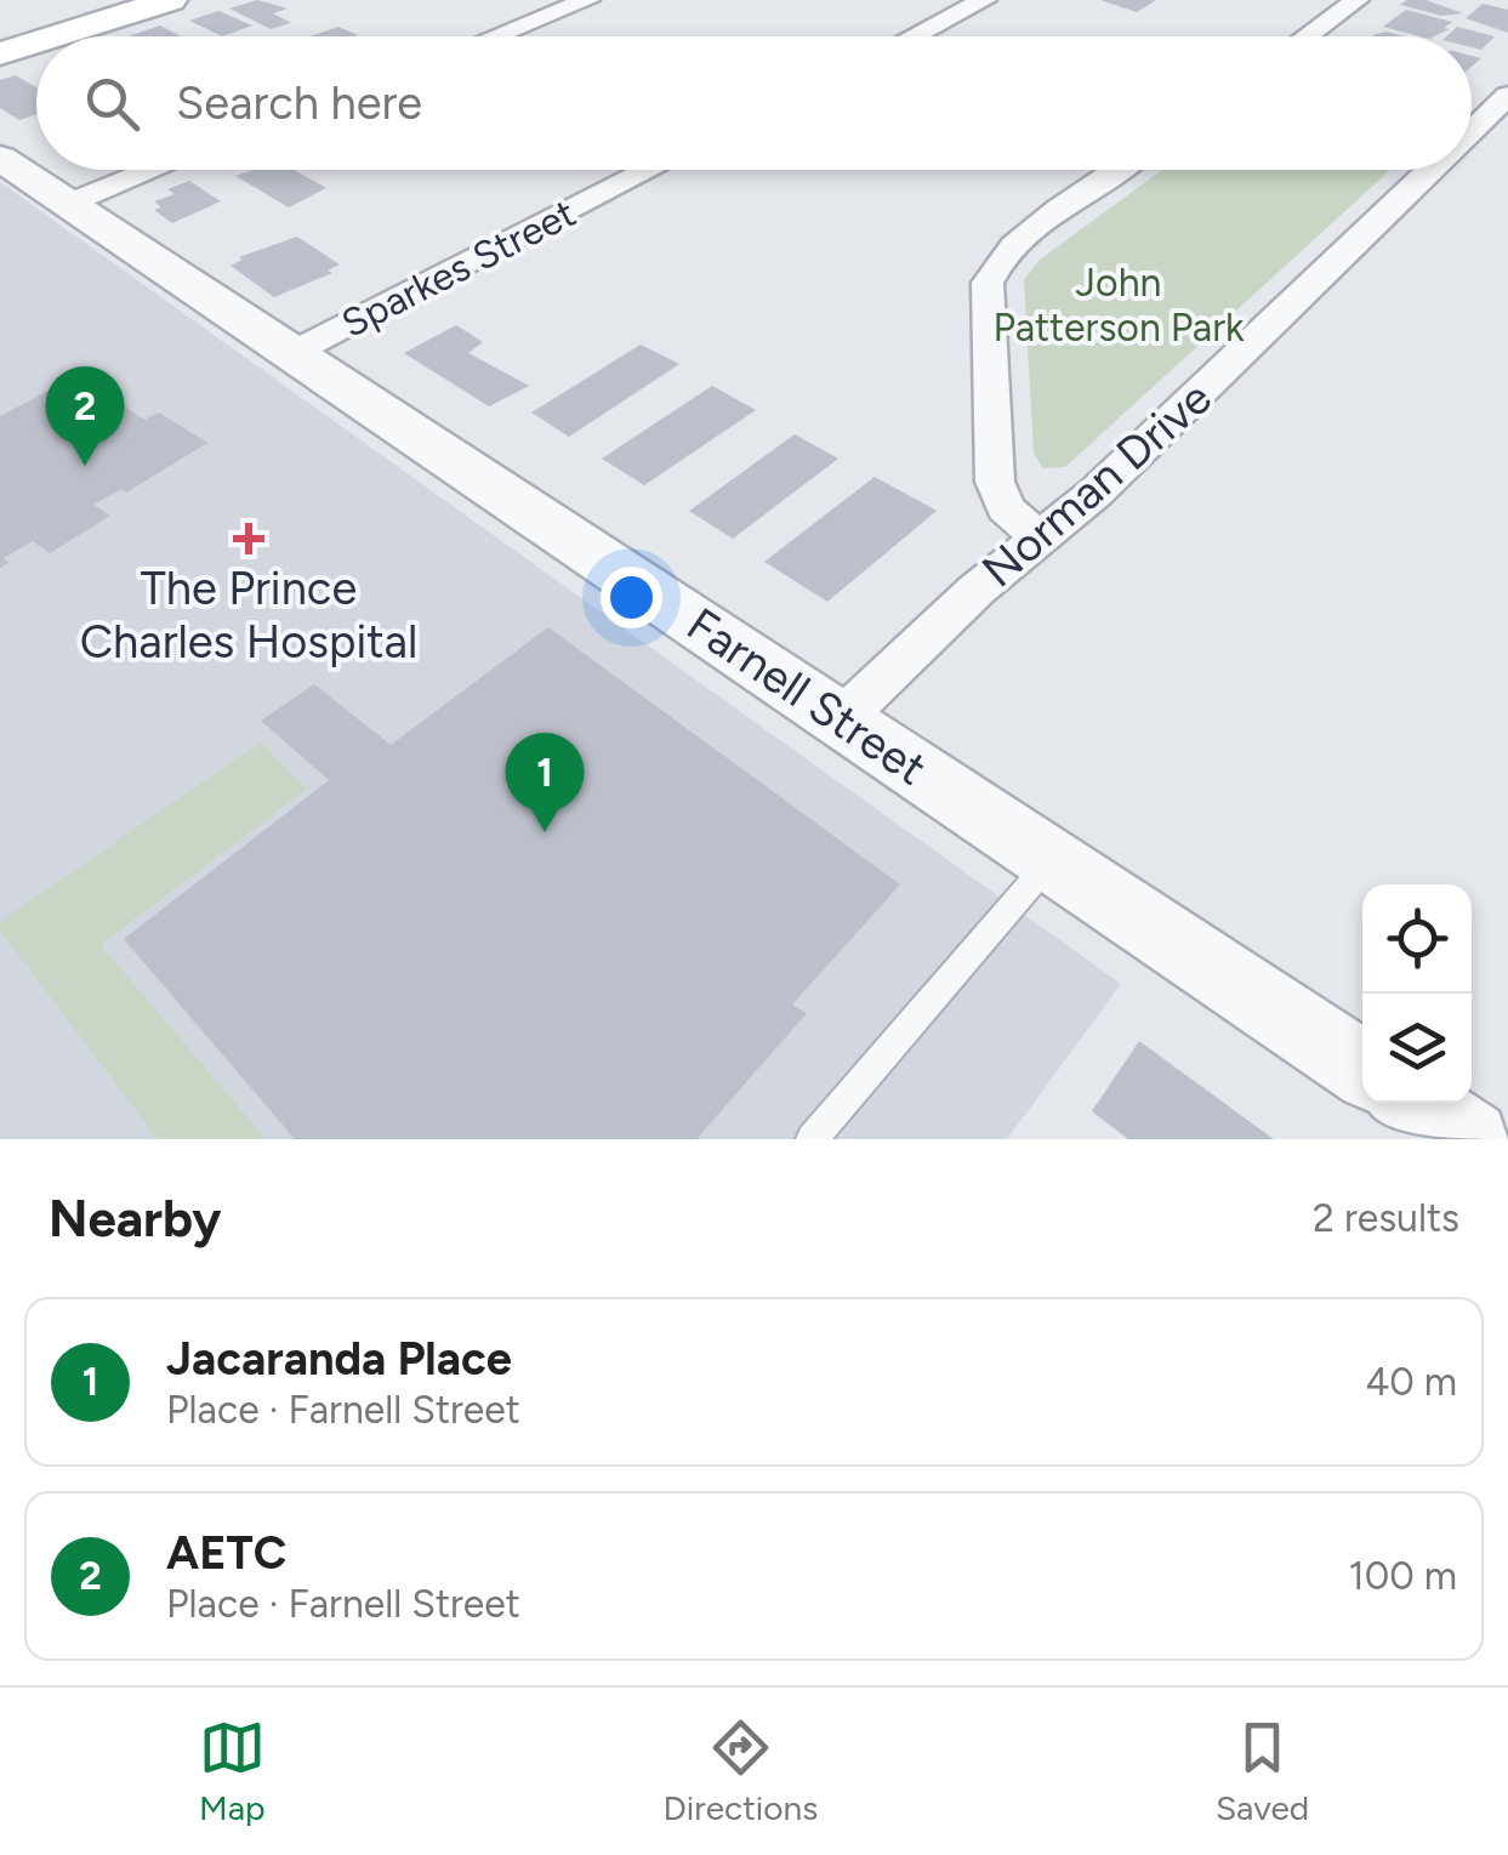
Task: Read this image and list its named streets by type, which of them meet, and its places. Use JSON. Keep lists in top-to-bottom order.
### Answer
{
  "streets": {
    "street": ["Sparkes Street", "Norman Drive", "Farnell Street"]
  },
  "crossings": [
    ["Sparkes Street", "Farnell Street"],
    ["Norman Drive", "Farnell Street"]
  ],
  "parks": ["John Patterson Park"],
  "places": {
    "health": ["The Prince Charles Hospital"]
  },
  "page": {
    "search": "Search here",
    "pins": ["2", "1"],
    "heading": ["Nearby", "2 results"],
    "list": [
      {
        "mark": "1",
        "name": "Jacaranda Place",
        "note": "Place · Farnell Street",
        "value": "40 m"
      },
      {
        "mark": "2",
        "name": "AETC",
        "note": "Place · Farnell Street",
        "value": "100 m"
      }
    ],
    "nav": ["Map", "Directions", "Saved"]
  }
}
